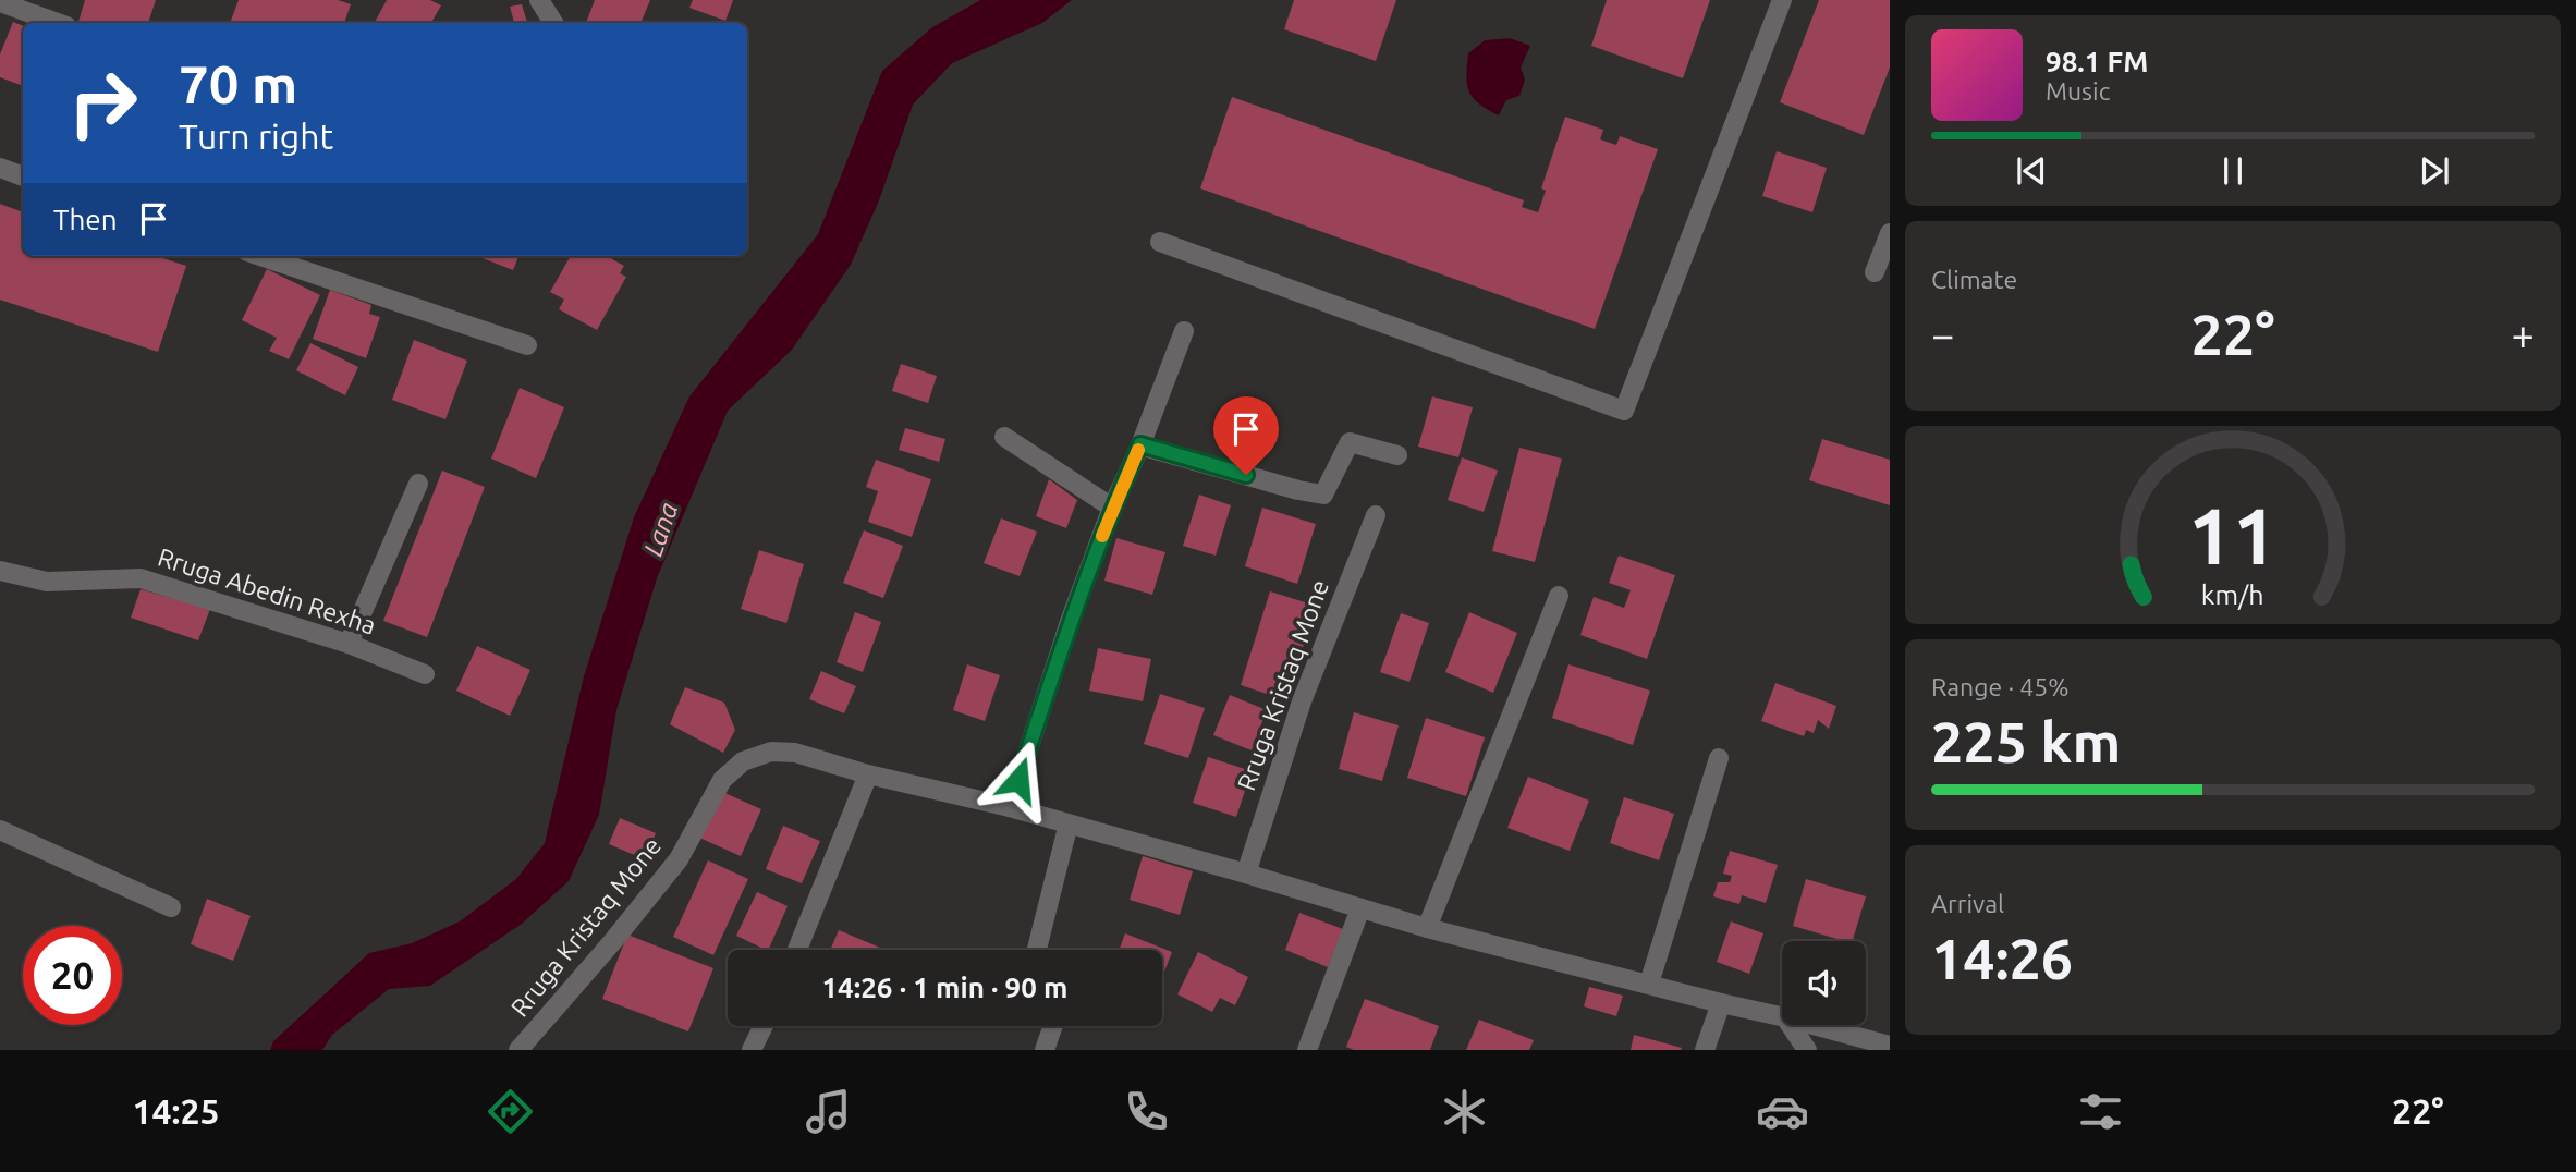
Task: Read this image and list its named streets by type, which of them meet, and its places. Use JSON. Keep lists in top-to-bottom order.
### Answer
{
  "streets": {
    "street": ["Rruga Abedin Rexha", "Rruga Kristaq Mone"]
  },
  "water": ["Lana"],
  "page": {
    "turn": ["70 m", "Turn right"],
    "song": ["98.1 FM", "Music"],
    "then": "Then",
    "tile": [
      "Climate",
      ["Range · 45%", "225 km"],
      ["Arrival", "14:26"]
    ],
    "heat": ["−", "22°", "+"],
    "limit": "20",
    "trip": "14:26 · 1 min · 90 m",
    "tabs": ["14:25", "22°"],
    "gauge": ["11", "km/h"]
  }
}
